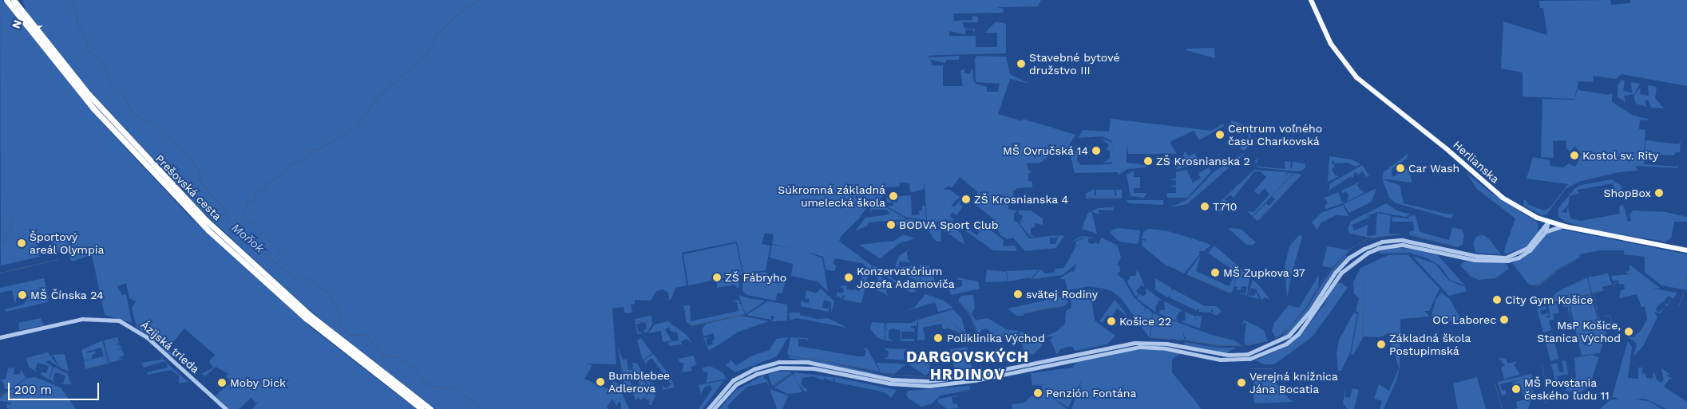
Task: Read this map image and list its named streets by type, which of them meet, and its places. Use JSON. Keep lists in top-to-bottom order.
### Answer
{
  "streets": {
    "highway": ["Prešovská cesta"],
    "main road": ["Herlianska"],
    "street": ["Ázijská trieda"]
  },
  "districts": ["DARGOVSKÝCH HRDINOV"],
  "water": ["Moňok"],
  "places": [
    "Stavebné bytové družstvo III",
    "Centrum voľného času Charkovská",
    "MŠ Ovručská 14",
    "Kostol sv. Rity",
    "ZŠ Krosnianska 2",
    "Car Wash",
    "ShopBox",
    "Súkromná základná umelecká škola",
    "ZŠ Krosnianska 4",
    "T710",
    "BODVA Sport Club",
    "Športový areál Olympia",
    "MŠ Zupkova 37",
    "ZŠ Fábryho",
    "Konzervatórium Jozefa Adamoviča",
    "svätej Rodiny",
    "MŠ Čínska 24",
    "City Gym Košice",
    "OC Laborec",
    "Košice 22",
    "MsP Košice, Stanica Východ",
    "Poliklinika Východ",
    "Základná škola Postupimská",
    "Bumblebee Adlerova",
    "Moby Dick",
    "Verejná knižnica Jána Bocatia",
    "MŠ Povstania českého ľudu 11",
    "Penzión Fontána"
  ],
  "scale_bar": "200 m",
  "north": "left"
}
